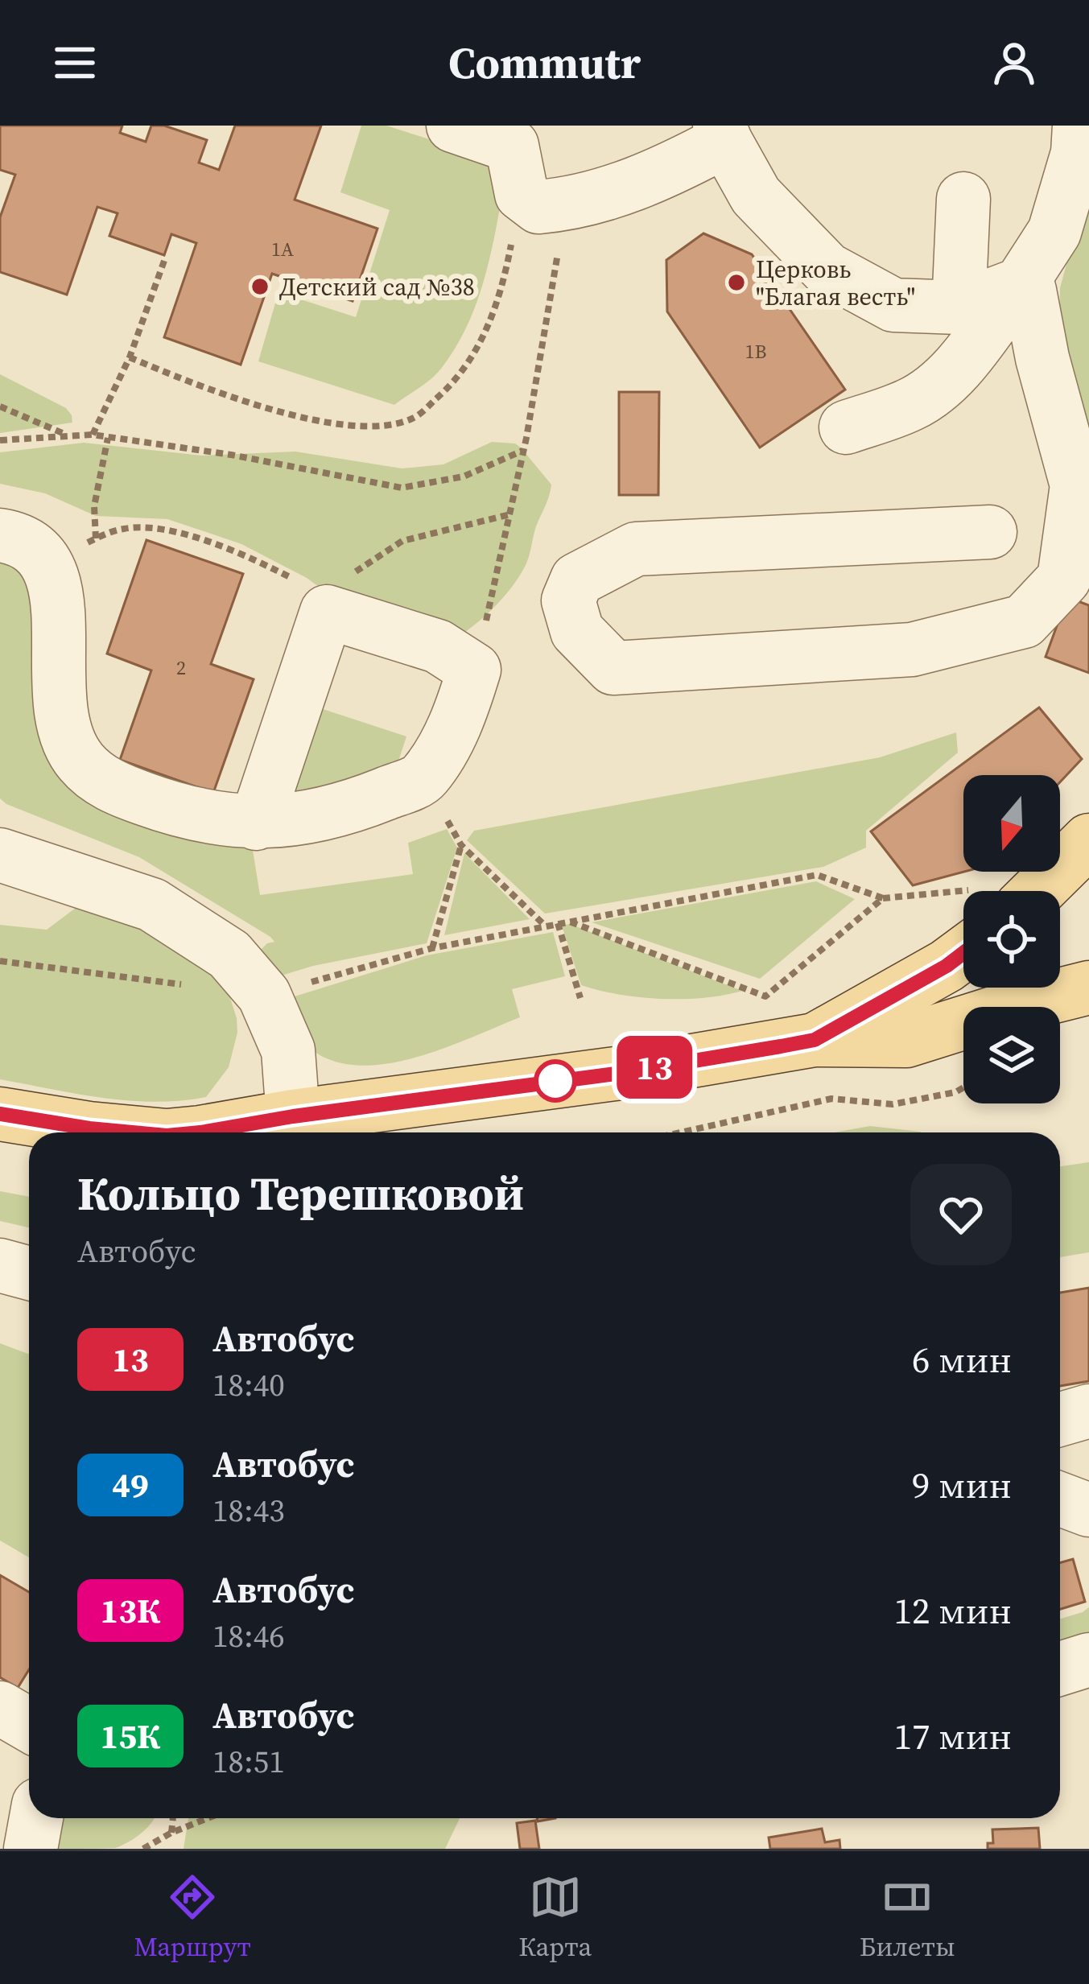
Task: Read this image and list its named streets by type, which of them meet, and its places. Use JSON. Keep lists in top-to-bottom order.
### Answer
{
  "places": ["Церковь \"Благая весть\"", "Детский сад №38"],
  "lines": ["bus line 13"],
  "house_numbers": ["1А", "1В", "2"],
  "north": "bottom",
  "page": {
    "header": "Commutr",
    "on_map": "13",
    "heading": ["Кольцо Терешковой", "Автобус"],
    "list": [
      {
        "mark": "13",
        "name": "Автобус",
        "note": "18:40",
        "value": "6 мин"
      },
      {
        "mark": "49",
        "name": "Автобус",
        "note": "18:43",
        "value": "9 мин"
      },
      {
        "mark": "13К",
        "name": "Автобус",
        "note": "18:46",
        "value": "12 мин"
      },
      {
        "mark": "15К",
        "name": "Автобус",
        "note": "18:51",
        "value": "17 мин"
      }
    ],
    "tabs": ["Маршрут", "Карта", "Билеты"]
  }
}
